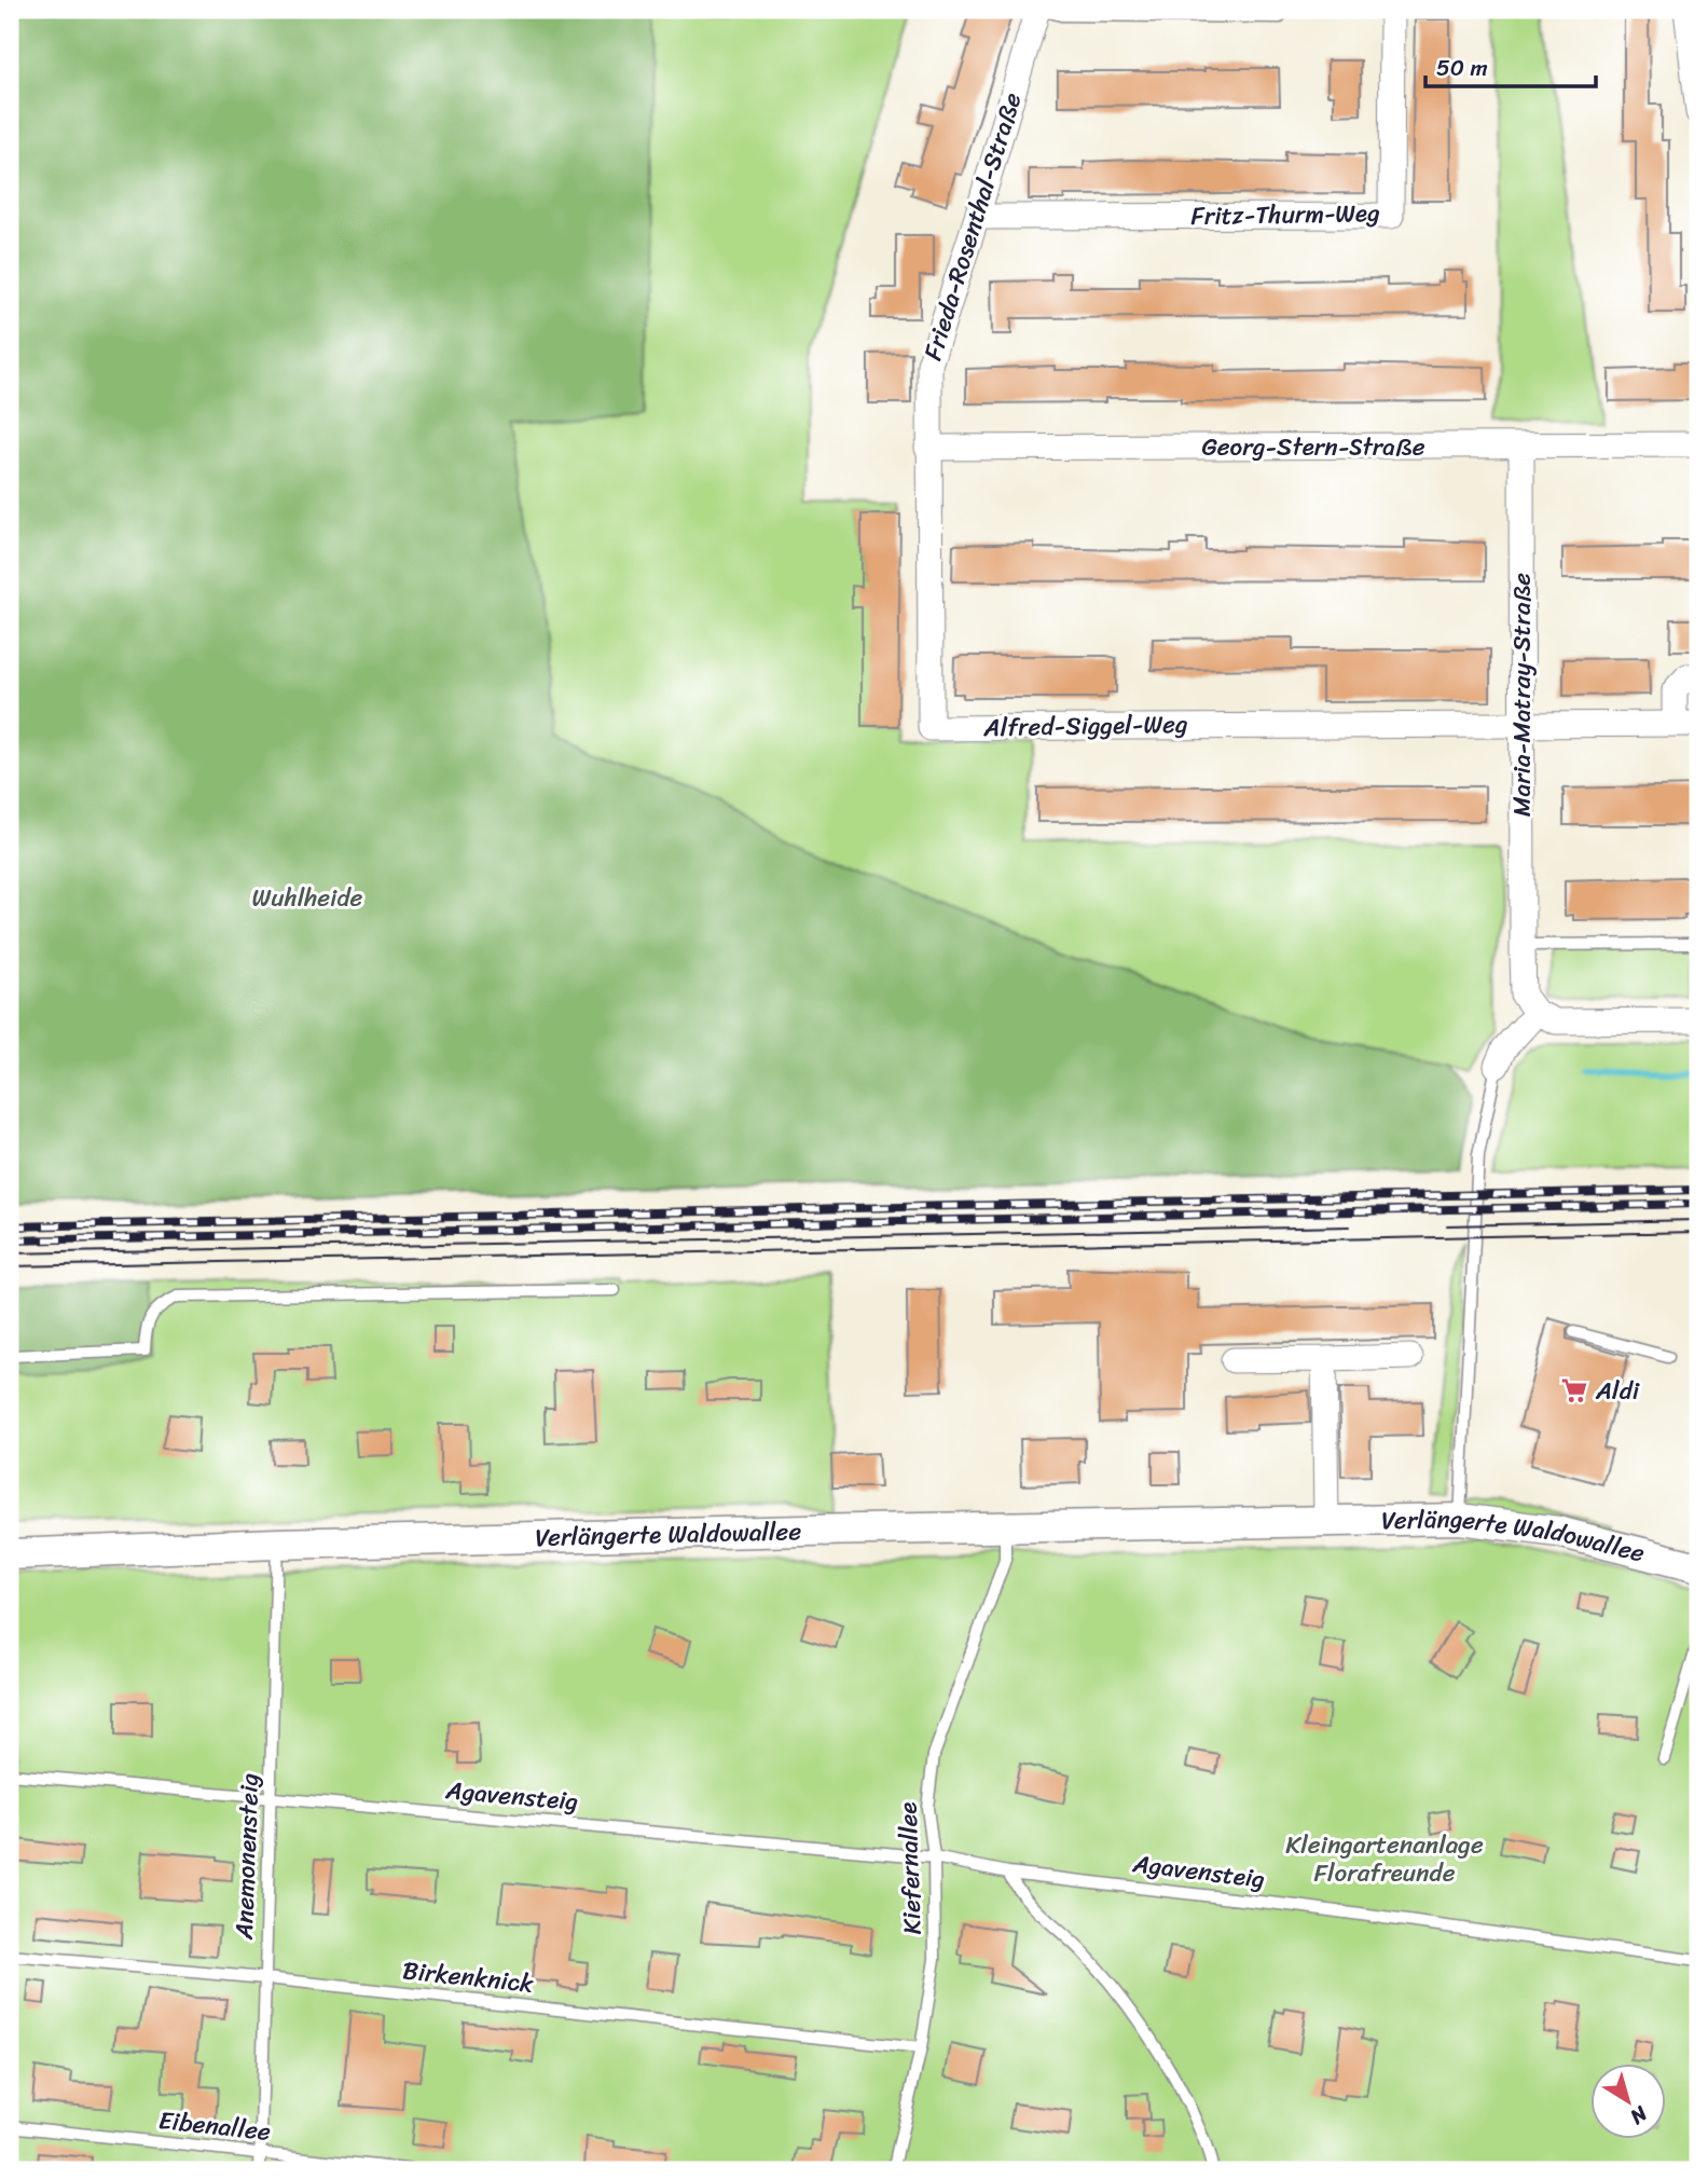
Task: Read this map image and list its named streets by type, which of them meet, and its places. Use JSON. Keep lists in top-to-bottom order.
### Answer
{
  "streets": {
    "street": [
      "Fritz-Thurm-Weg",
      "Frieda-Rosenthal-Straße",
      "Georg-Stern-Straße",
      "Maria-Matray-Straße",
      "Alfred-Siggel-Weg",
      "Verlängerte Waldowallee"
    ],
    "lane": [
      "Agavensteig",
      "Anemonensteig",
      "Kiefernallee",
      "Birkenknick",
      "Eibenallee"
    ]
  },
  "crossings": [
    ["Fritz-Thurm-Weg", "Frieda-Rosenthal-Straße"],
    ["Frieda-Rosenthal-Straße", "Georg-Stern-Straße"],
    ["Frieda-Rosenthal-Straße", "Alfred-Siggel-Weg"],
    ["Georg-Stern-Straße", "Maria-Matray-Straße"],
    ["Georg-Stern-Straße", "Alfred-Siggel-Weg"],
    ["Maria-Matray-Straße", "Alfred-Siggel-Weg"],
    ["Verlängerte Waldowallee", "Anemonensteig"],
    ["Verlängerte Waldowallee", "Kiefernallee"],
    ["Agavensteig", "Anemonensteig"],
    ["Agavensteig", "Kiefernallee"],
    ["Anemonensteig", "Birkenknick"],
    ["Anemonensteig", "Eibenallee"],
    ["Kiefernallee", "Birkenknick"]
  ],
  "parks": ["Wuhlheide", "Kleingartenanlage Florafreunde"],
  "places": {
    "supermarket": ["Aldi"]
  },
  "scale_bar": "50 m",
  "north": "bottom right"
}
